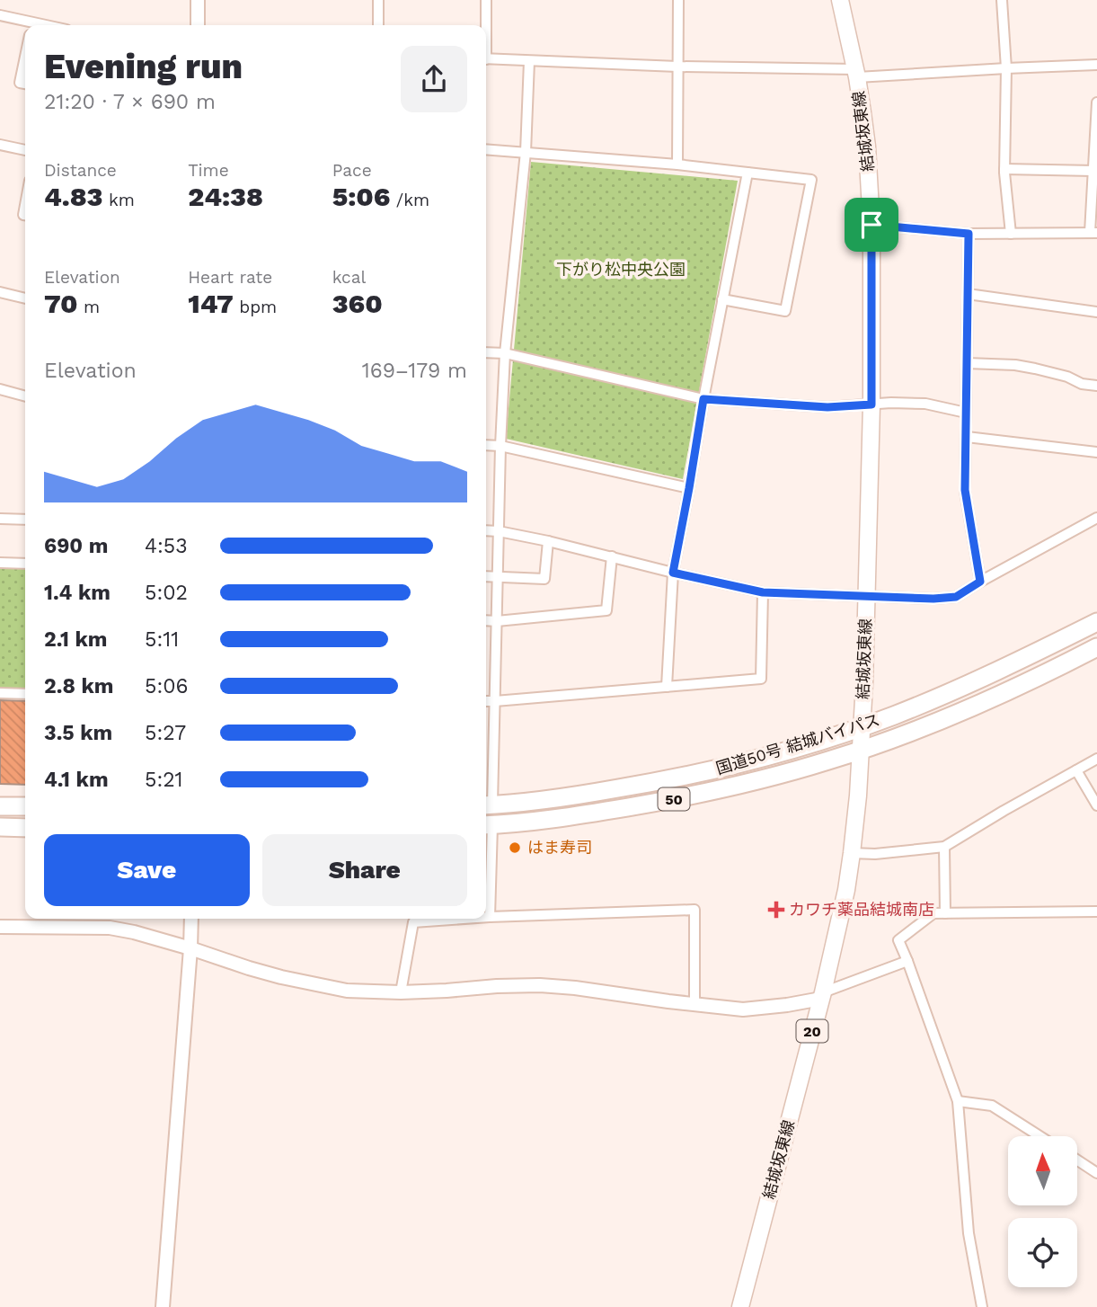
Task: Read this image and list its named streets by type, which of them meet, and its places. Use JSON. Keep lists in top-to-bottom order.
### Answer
{
  "streets": {
    "highway": ["国道50号 結城バイパス", "50"],
    "main road": ["結城坂東線", "20"]
  },
  "crossings": [
    ["結城坂東線", "国道50号 結城バイパス"]
  ],
  "parks": ["下がり松中央公園"],
  "places": {
    "other": ["はま寿司"],
    "health": ["カワチ薬品結城南店"]
  },
  "north": "top",
  "page": {
    "heading": ["Evening run", "21:20 · 7 × 690 m"],
    "stats": [
      ["Distance", "4.83 km"],
      ["Time", "24:38"],
      ["Pace", "5:06 /km"],
      ["Elevation", "70 m"],
      ["Heart rate", "147 bpm"],
      ["kcal", "360"]
    ],
    "chart": ["Elevation", "169–179 m"],
    "list": [
      {
        "name": "690 m",
        "note": "4:53"
      },
      {
        "name": "1.4 km",
        "note": "5:02"
      },
      {
        "name": "2.1 km",
        "note": "5:11"
      },
      {
        "name": "2.8 km",
        "note": "5:06"
      },
      {
        "name": "3.5 km",
        "note": "5:27"
      },
      {
        "name": "4.1 km",
        "note": "5:21"
      }
    ],
    "buttons": ["Save", "Share"]
  }
}
